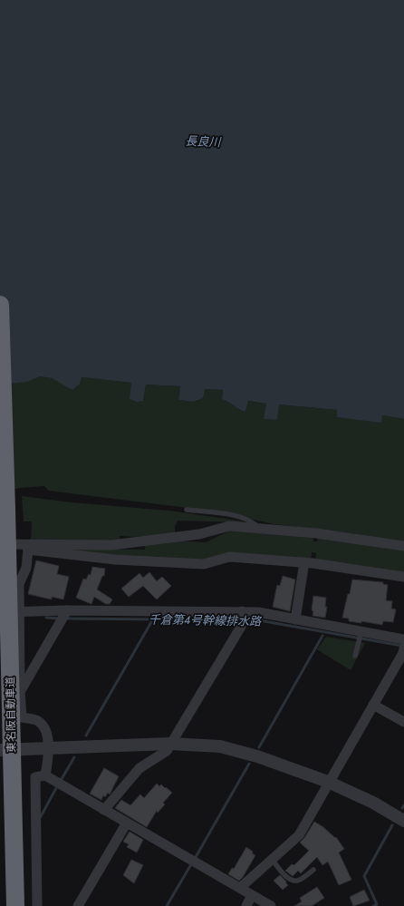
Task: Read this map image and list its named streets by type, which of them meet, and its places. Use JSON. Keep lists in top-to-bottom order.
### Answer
{
  "streets": {
    "highway": ["東名阪自動車道"]
  },
  "water": ["長良川", "千倉第4号幹線排水路"]
}
